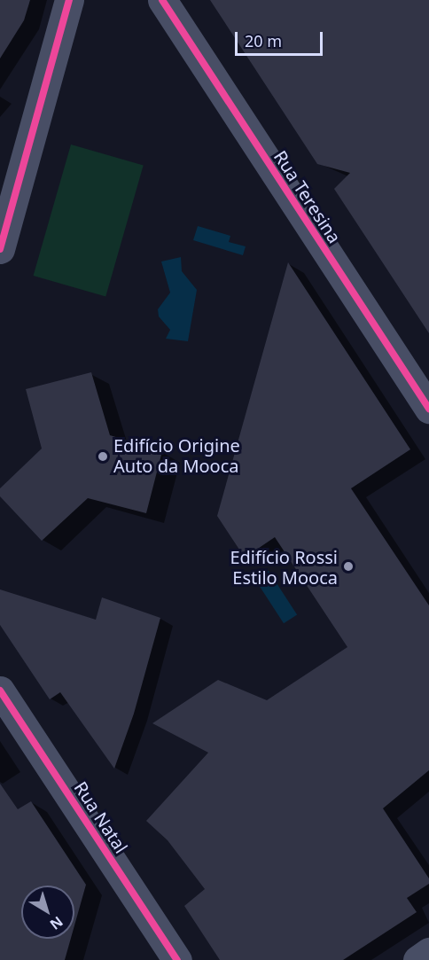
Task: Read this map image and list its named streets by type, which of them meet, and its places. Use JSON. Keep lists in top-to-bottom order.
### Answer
{
  "streets": {
    "street": ["Rua Teresina", "Rua Natal"]
  },
  "places": ["Edifício Origine Auto da Mooca", "Edifício Rossi Estilo Mooca"],
  "scale_bar": "20 m",
  "north": "bottom right"
}
